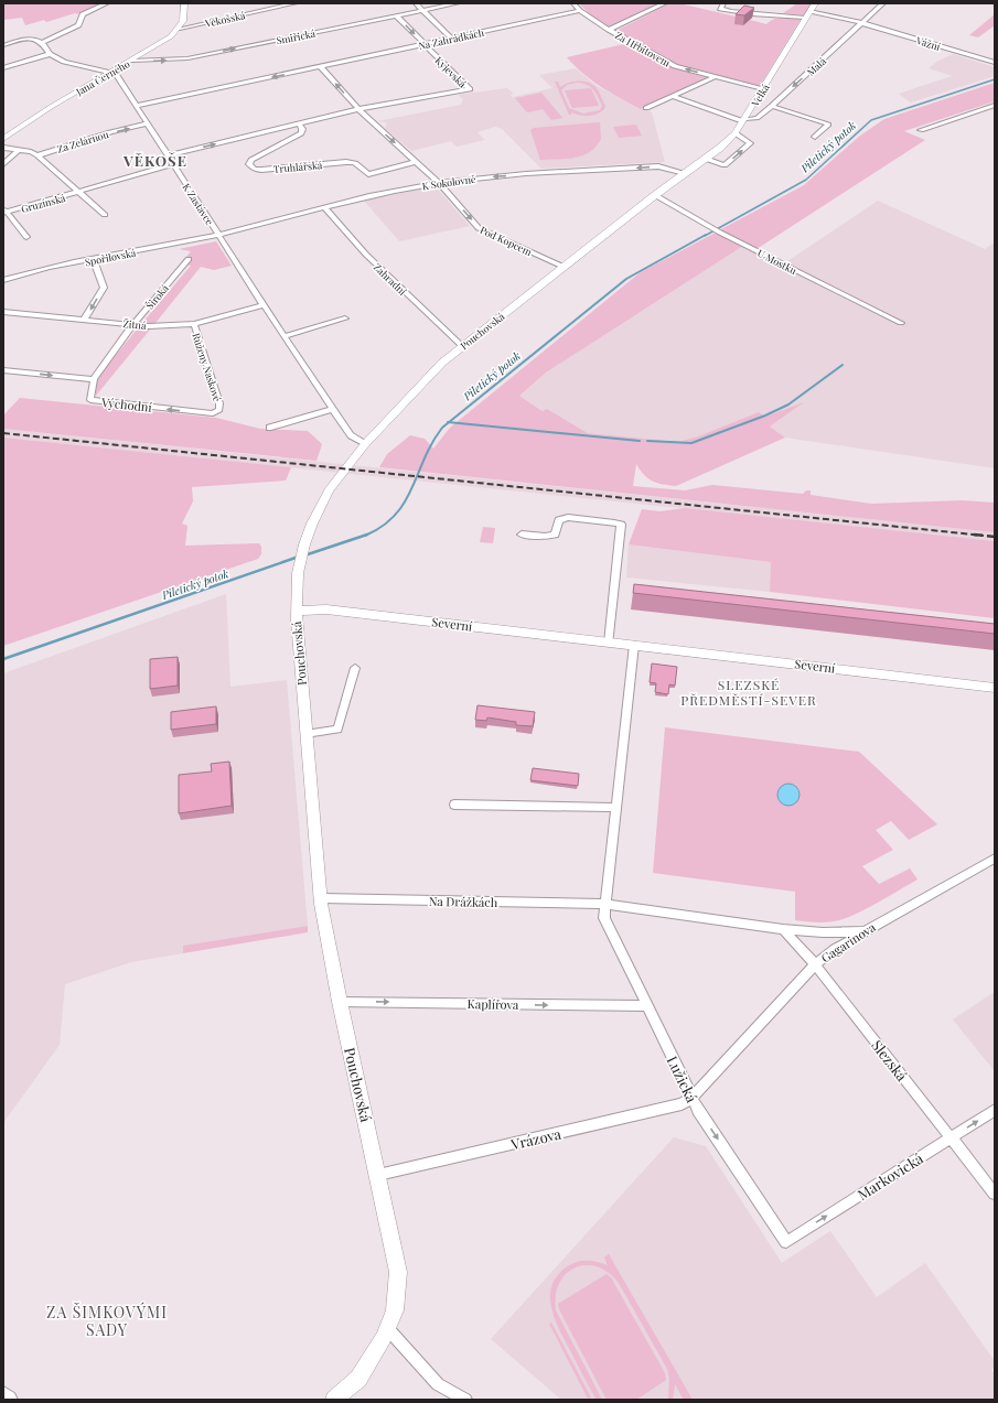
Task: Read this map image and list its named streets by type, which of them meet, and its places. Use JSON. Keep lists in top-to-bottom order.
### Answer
{
  "streets": {
    "street": [
      "Věkošská",
      "Smiřická",
      "Na Zahrádkách",
      "Vážní",
      "Za Hřbitovem",
      "Malá",
      "Kyjevská",
      "Jana Černého",
      "Velká",
      "Za Zelárnou",
      "Truhlářská",
      "K Sokolovně",
      "Gruzínská",
      "K Zastávce",
      "Pod Kopcem",
      "Spořilovská",
      "U Mostku",
      "Zahradní",
      "Široká",
      "Žitná",
      "Pouchovská",
      "Růženy Naskové",
      "Východní",
      "Severní",
      "Na Drážkách",
      "Gagarinova",
      "Kaplířova",
      "Slezská",
      "Lužická",
      "Vrázova",
      "Markovická"
    ]
  },
  "crossings": [
    ["Věkošská", "Jana Černého"],
    ["Smiřická", "Kyjevská"],
    ["Smiřická", "Jana Černého"],
    ["Na Zahrádkách", "Kyjevská"],
    ["Na Zahrádkách", "K Zastávce"],
    ["Vážní", "Malá"],
    ["Vážní", "Velká"],
    ["Za Hřbitovem", "Velká"],
    ["Malá", "Velká"],
    ["Malá", "Pouchovská"],
    ["Jana Černého", "K Zastávce"],
    ["Velká", "Pouchovská"],
    ["Za Zelárnou", "Gruzínská"],
    ["Za Zelárnou", "K Zastávce"],
    ["K Sokolovně", "K Zastávce"],
    ["K Sokolovně", "Pod Kopcem"],
    ["K Sokolovně", "Spořilovská"],
    ["K Sokolovně", "Zahradní"],
    ["K Sokolovně", "Pouchovská"],
    ["Gruzínská", "K Zastávce"],
    ["K Zastávce", "Spořilovská"],
    ["K Zastávce", "Žitná"],
    ["K Zastávce", "Pouchovská"],
    ["Pod Kopcem", "Pouchovská"],
    ["U Mostku", "Pouchovská"],
    ["Zahradní", "Pouchovská"],
    ["Široká", "Žitná"],
    ["Široká", "Východní"],
    ["Žitná", "Růženy Naskové"],
    ["Pouchovská", "Severní"],
    ["Pouchovská", "Na Drážkách"],
    ["Pouchovská", "Kaplířova"],
    ["Pouchovská", "Vrázova"],
    ["Růženy Naskové", "Východní"],
    ["Na Drážkách", "Lužická"],
    ["Gagarinova", "Slezská"],
    ["Gagarinova", "Lužická"],
    ["Gagarinova", "Vrázova"],
    ["Kaplířova", "Lužická"],
    ["Slezská", "Markovická"],
    ["Lužická", "Vrázova"],
    ["Lužická", "Markovická"]
  ],
  "one_way": [
    "Smiřická",
    "Malá",
    "Za Zelárnou",
    "Pod Kopcem",
    "Kaplířova",
    "Lužická",
    "Markovická"
  ],
  "districts": ["VĚKOŠE", "SLEZSKÉ PŘEDMĚSTÍ-SEVER", "ZA ŠIMKOVÝMI SADY"],
  "water": ["Piletický potok"]
}
